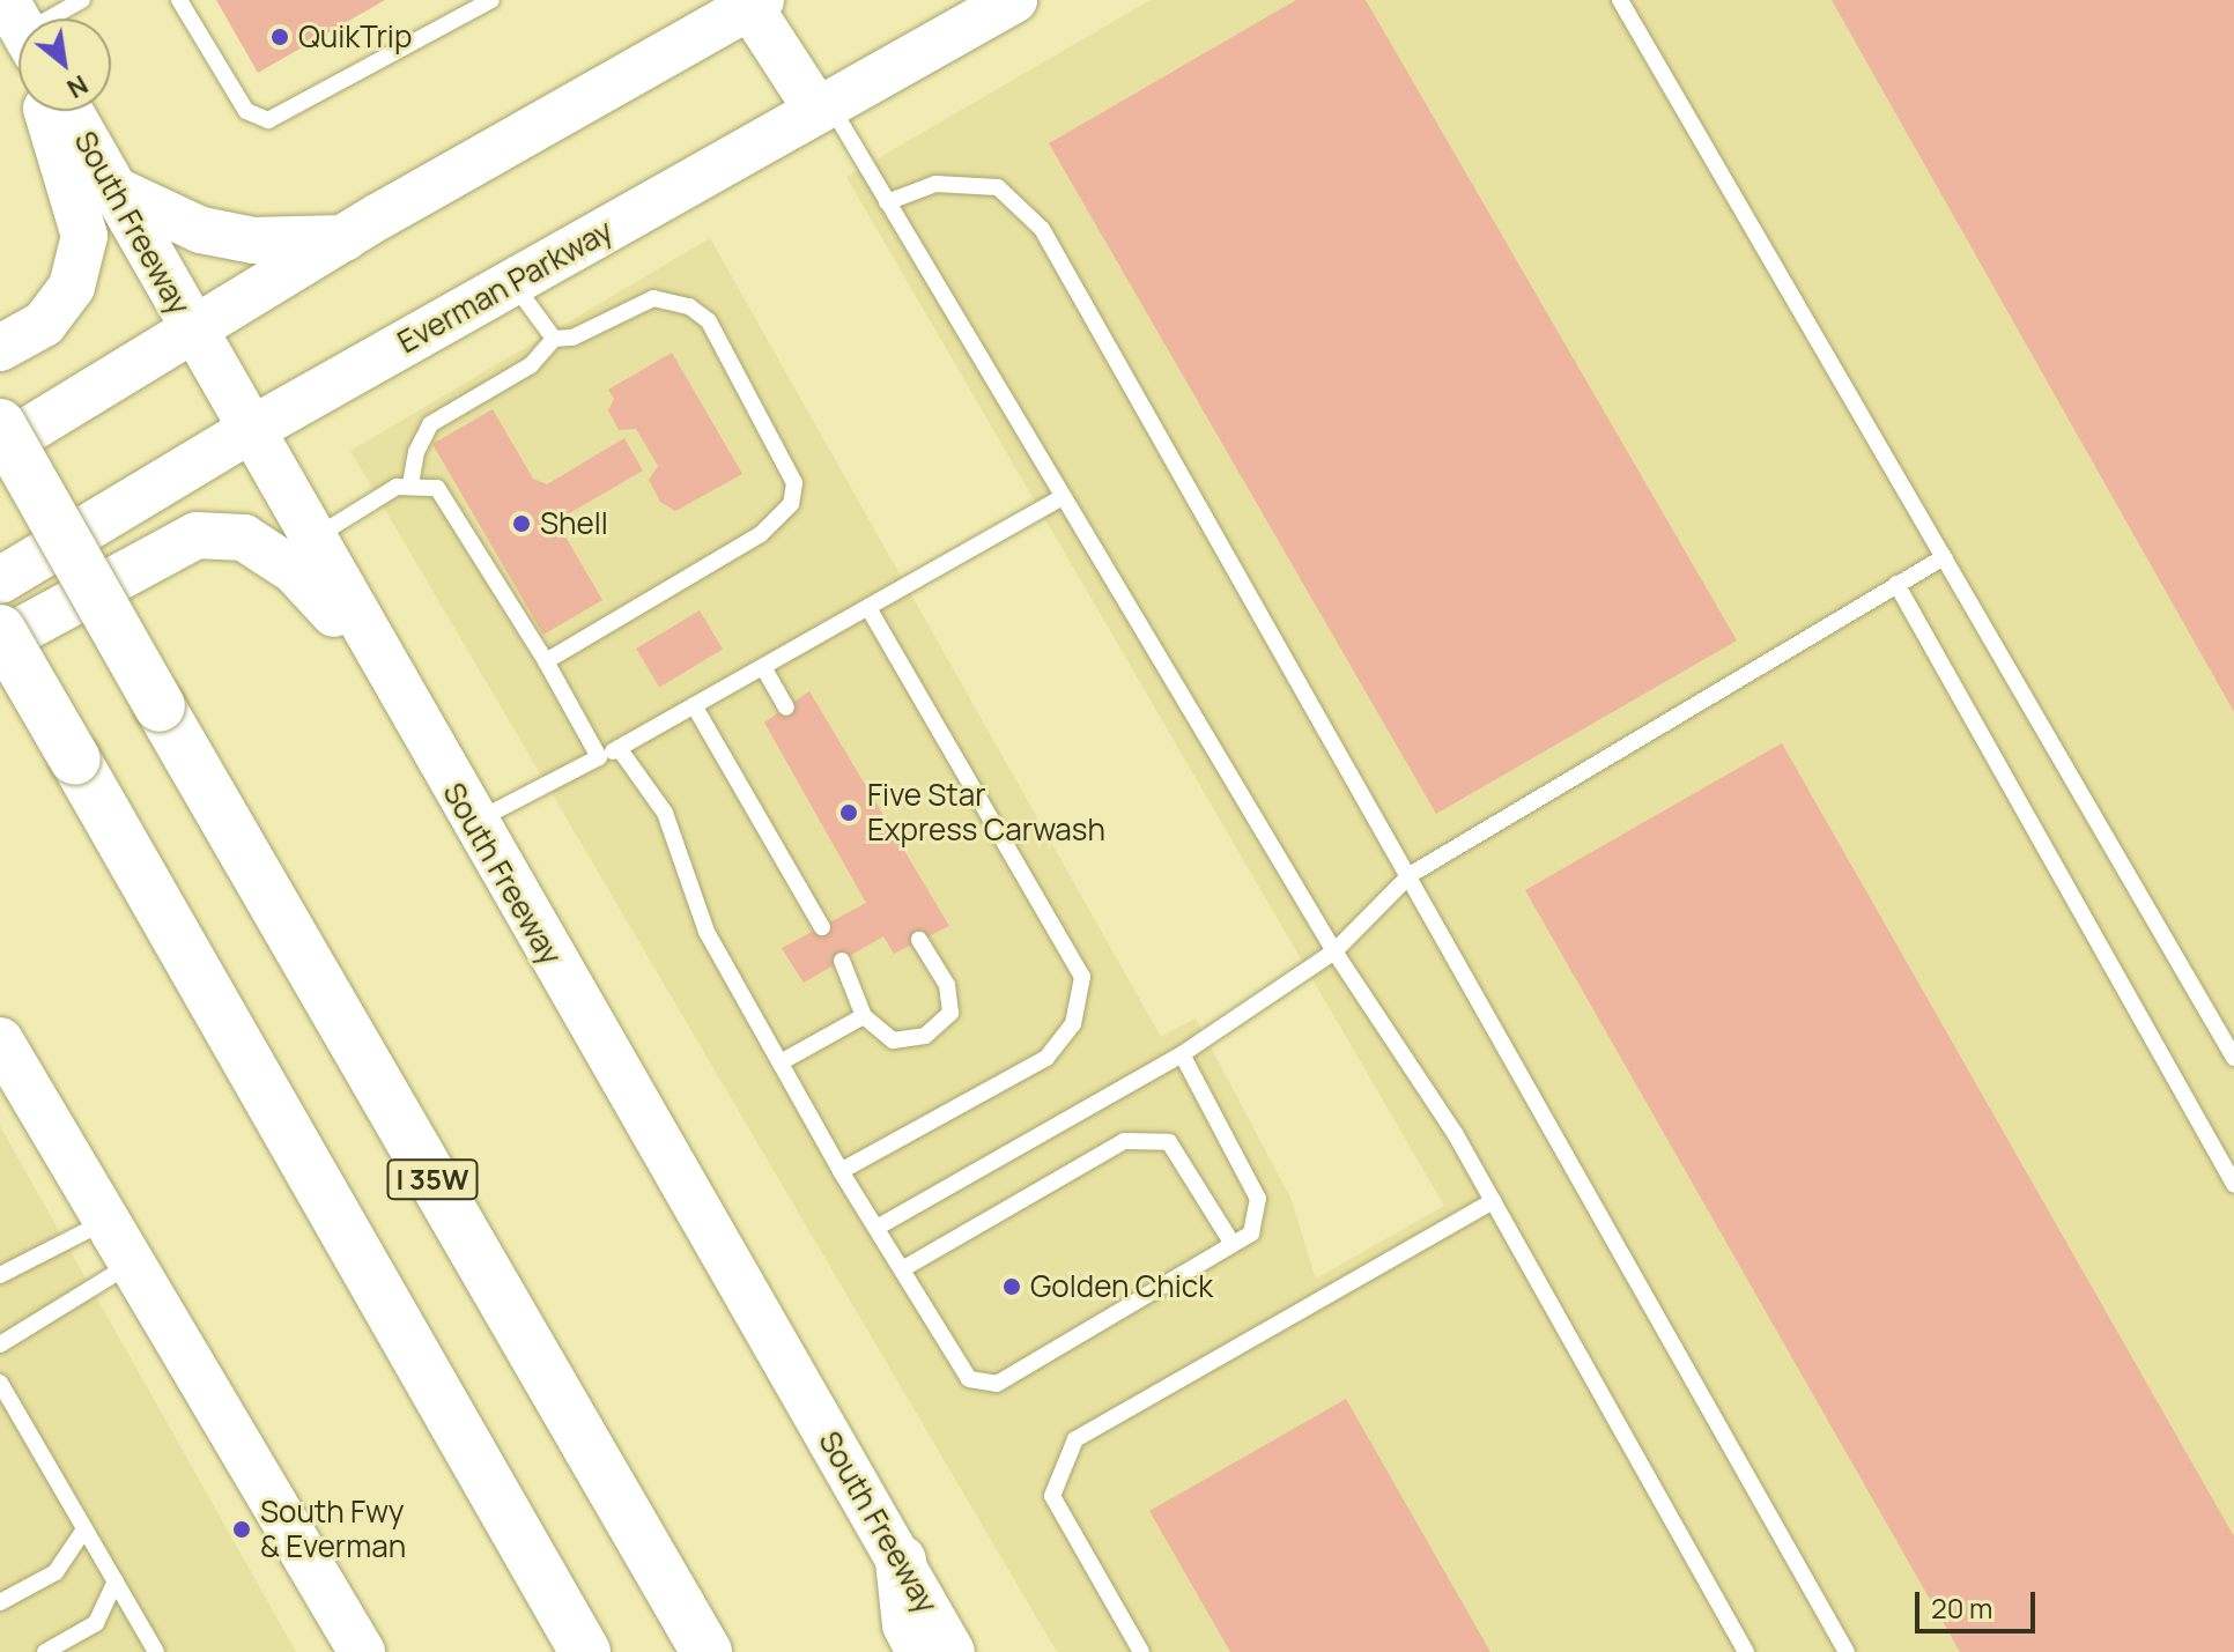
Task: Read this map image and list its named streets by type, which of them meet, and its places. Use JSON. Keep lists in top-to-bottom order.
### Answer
{
  "streets": {
    "highway": ["I 35W"],
    "main road": ["South Freeway", "Everman Parkway"]
  },
  "crossings": [
    ["South Freeway", "Everman Parkway"]
  ],
  "places": [
    "QuikTrip",
    "Shell",
    "Five Star Express Carwash",
    "Golden Chick",
    "South Fwy & Everman"
  ],
  "scale_bar": "20 m",
  "north": "bottom right"
}
